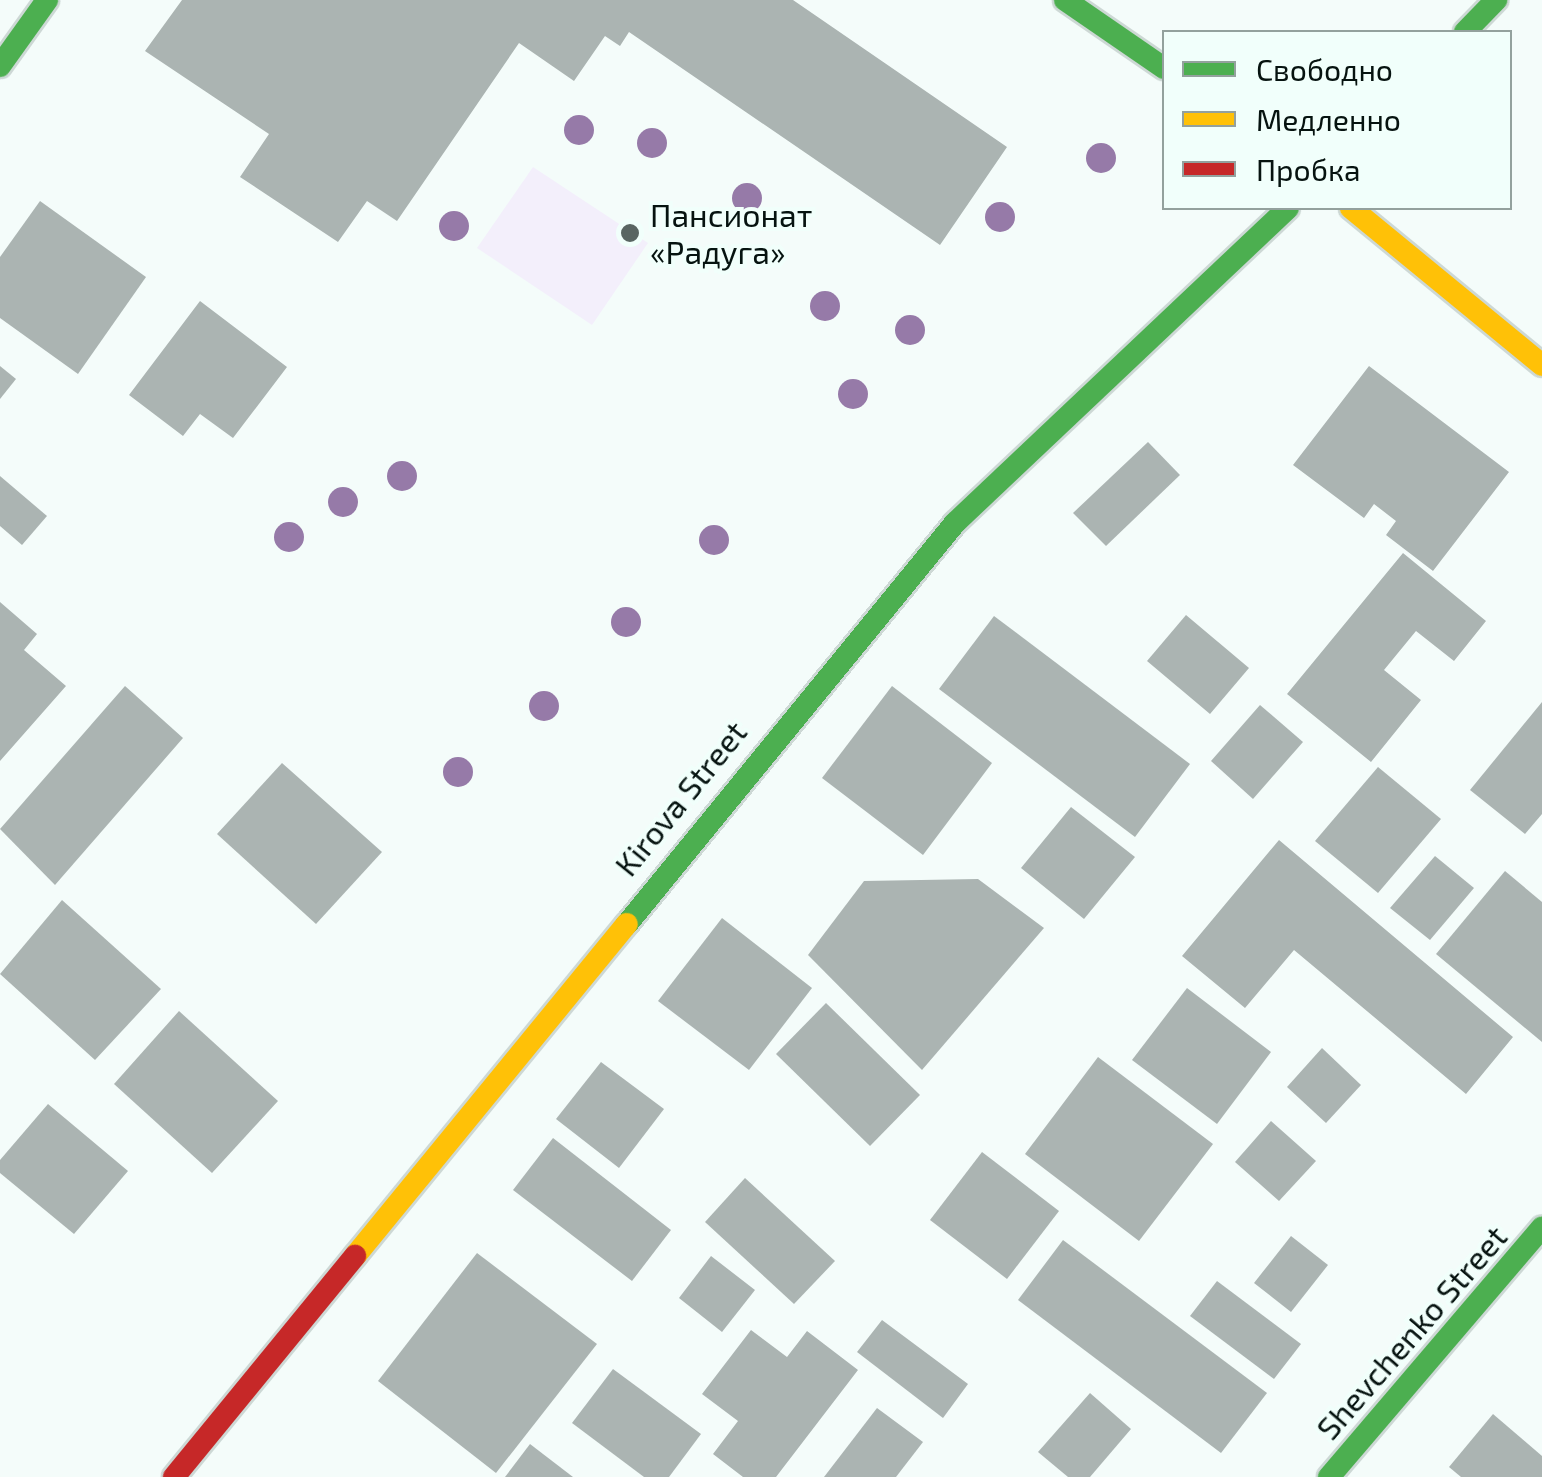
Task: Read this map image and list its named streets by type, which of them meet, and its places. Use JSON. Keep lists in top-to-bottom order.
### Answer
{
  "streets": {
    "main road": ["Kirova Street", "Shevchenko Street"]
  },
  "places": ["Пансионат «Радуга»"],
  "legend": ["Свободно", "Медленно", "Пробка"]
}
